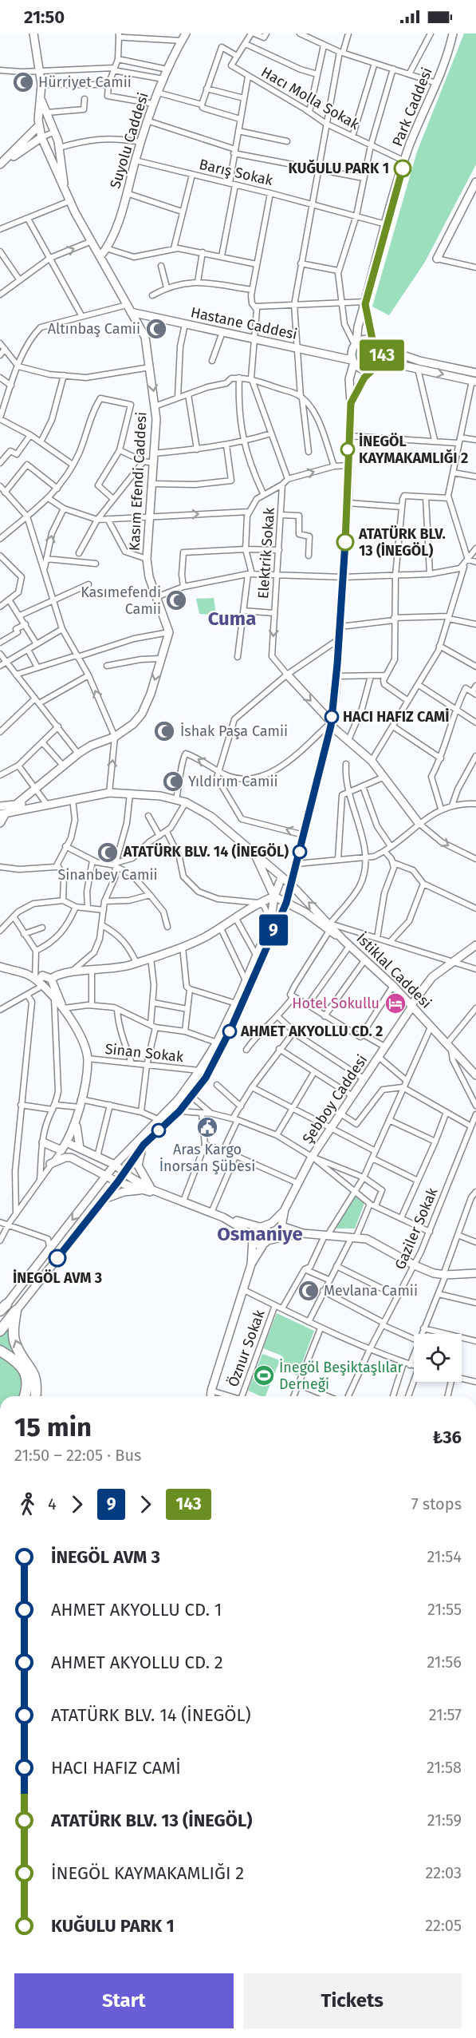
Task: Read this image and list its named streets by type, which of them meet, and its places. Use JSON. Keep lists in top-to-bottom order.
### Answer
{
  "streets": {
    "main road": [
      "Park Caddesi",
      "Suyolu Caddesi",
      "Hastane Caddesi",
      "Kasım Efendi Caddesi",
      "İstiklal Caddesi",
      "Şebboy Caddesi"
    ],
    "street": [
      "Hacı Molla Sokak",
      "Barış Sokak",
      "Elektrik Sokak",
      "Sinan Sokak",
      "Gaziler Sokak",
      "Öznur Sokak"
    ]
  },
  "crossings": [
    ["Hacı Molla Sokak", "Park Caddesi"],
    ["Park Caddesi", "Barış Sokak"],
    ["Park Caddesi", "Hastane Caddesi"],
    ["Suyolu Caddesi", "Barış Sokak"],
    ["Suyolu Caddesi", "Kasım Efendi Caddesi"],
    ["Hastane Caddesi", "Kasım Efendi Caddesi"],
    ["İstiklal Caddesi", "Şebboy Caddesi"],
    ["İstiklal Caddesi", "Öznur Sokak"]
  ],
  "districts": ["Cuma", "Osmaniye"],
  "places": {
    "mosque": [
      "Hürriyet Camii",
      "Altınbaş Camii",
      "Kasımefendi Camii",
      "İshak Paşa Camii",
      "Yıldırım Camii",
      "Sinanbey Camii",
      "Mevlana Camii"
    ],
    "other": [
      "KUĞULU PARK 1",
      "İNEGÖL KAYMAKAMLIĞI 2",
      "ATATÜRK BLV. 13 (İNEGÖL)",
      "HACI HAFIZ CAMİ",
      "ATATÜRK BLV. 14 (İNEGÖL)",
      "AHMET AKYOLLU CD. 2",
      "İNEGÖL AVM 3"
    ],
    "hotel": ["Hotel Sokullu"],
    "public building": ["Aras Kargo İnorsan Şübesi"],
    "sports": ["İnegöl Beşiktaşlılar Derneği"]
  },
  "lines": ["bus line 143", "bus line 9"],
  "page": {
    "status": "21:50",
    "on_map": ["9", "143"],
    "heading": ["15 min", "21:50 – 22:05 · Bus", "₺36"],
    "legs": [
      "4",
      "9",
      "143",
      "7 stops"
    ],
    "list": [
      {
        "name": "İNEGÖL AVM 3",
        "value": "21:54"
      },
      {
        "name": "AHMET AKYOLLU CD. 1",
        "value": "21:55"
      },
      {
        "name": "AHMET AKYOLLU CD. 2",
        "value": "21:56"
      },
      {
        "name": "ATATÜRK BLV. 14 (İNEGÖL)",
        "value": "21:57"
      },
      {
        "name": "HACI HAFIZ CAMİ",
        "value": "21:58"
      },
      {
        "name": "ATATÜRK BLV. 13 (İNEGÖL)",
        "value": "21:59"
      },
      {
        "name": "İNEGÖL KAYMAKAMLIĞI 2",
        "value": "22:03"
      },
      {
        "name": "KUĞULU PARK 1",
        "value": "22:05"
      }
    ],
    "buttons": ["Start", "Tickets"]
  }
}
